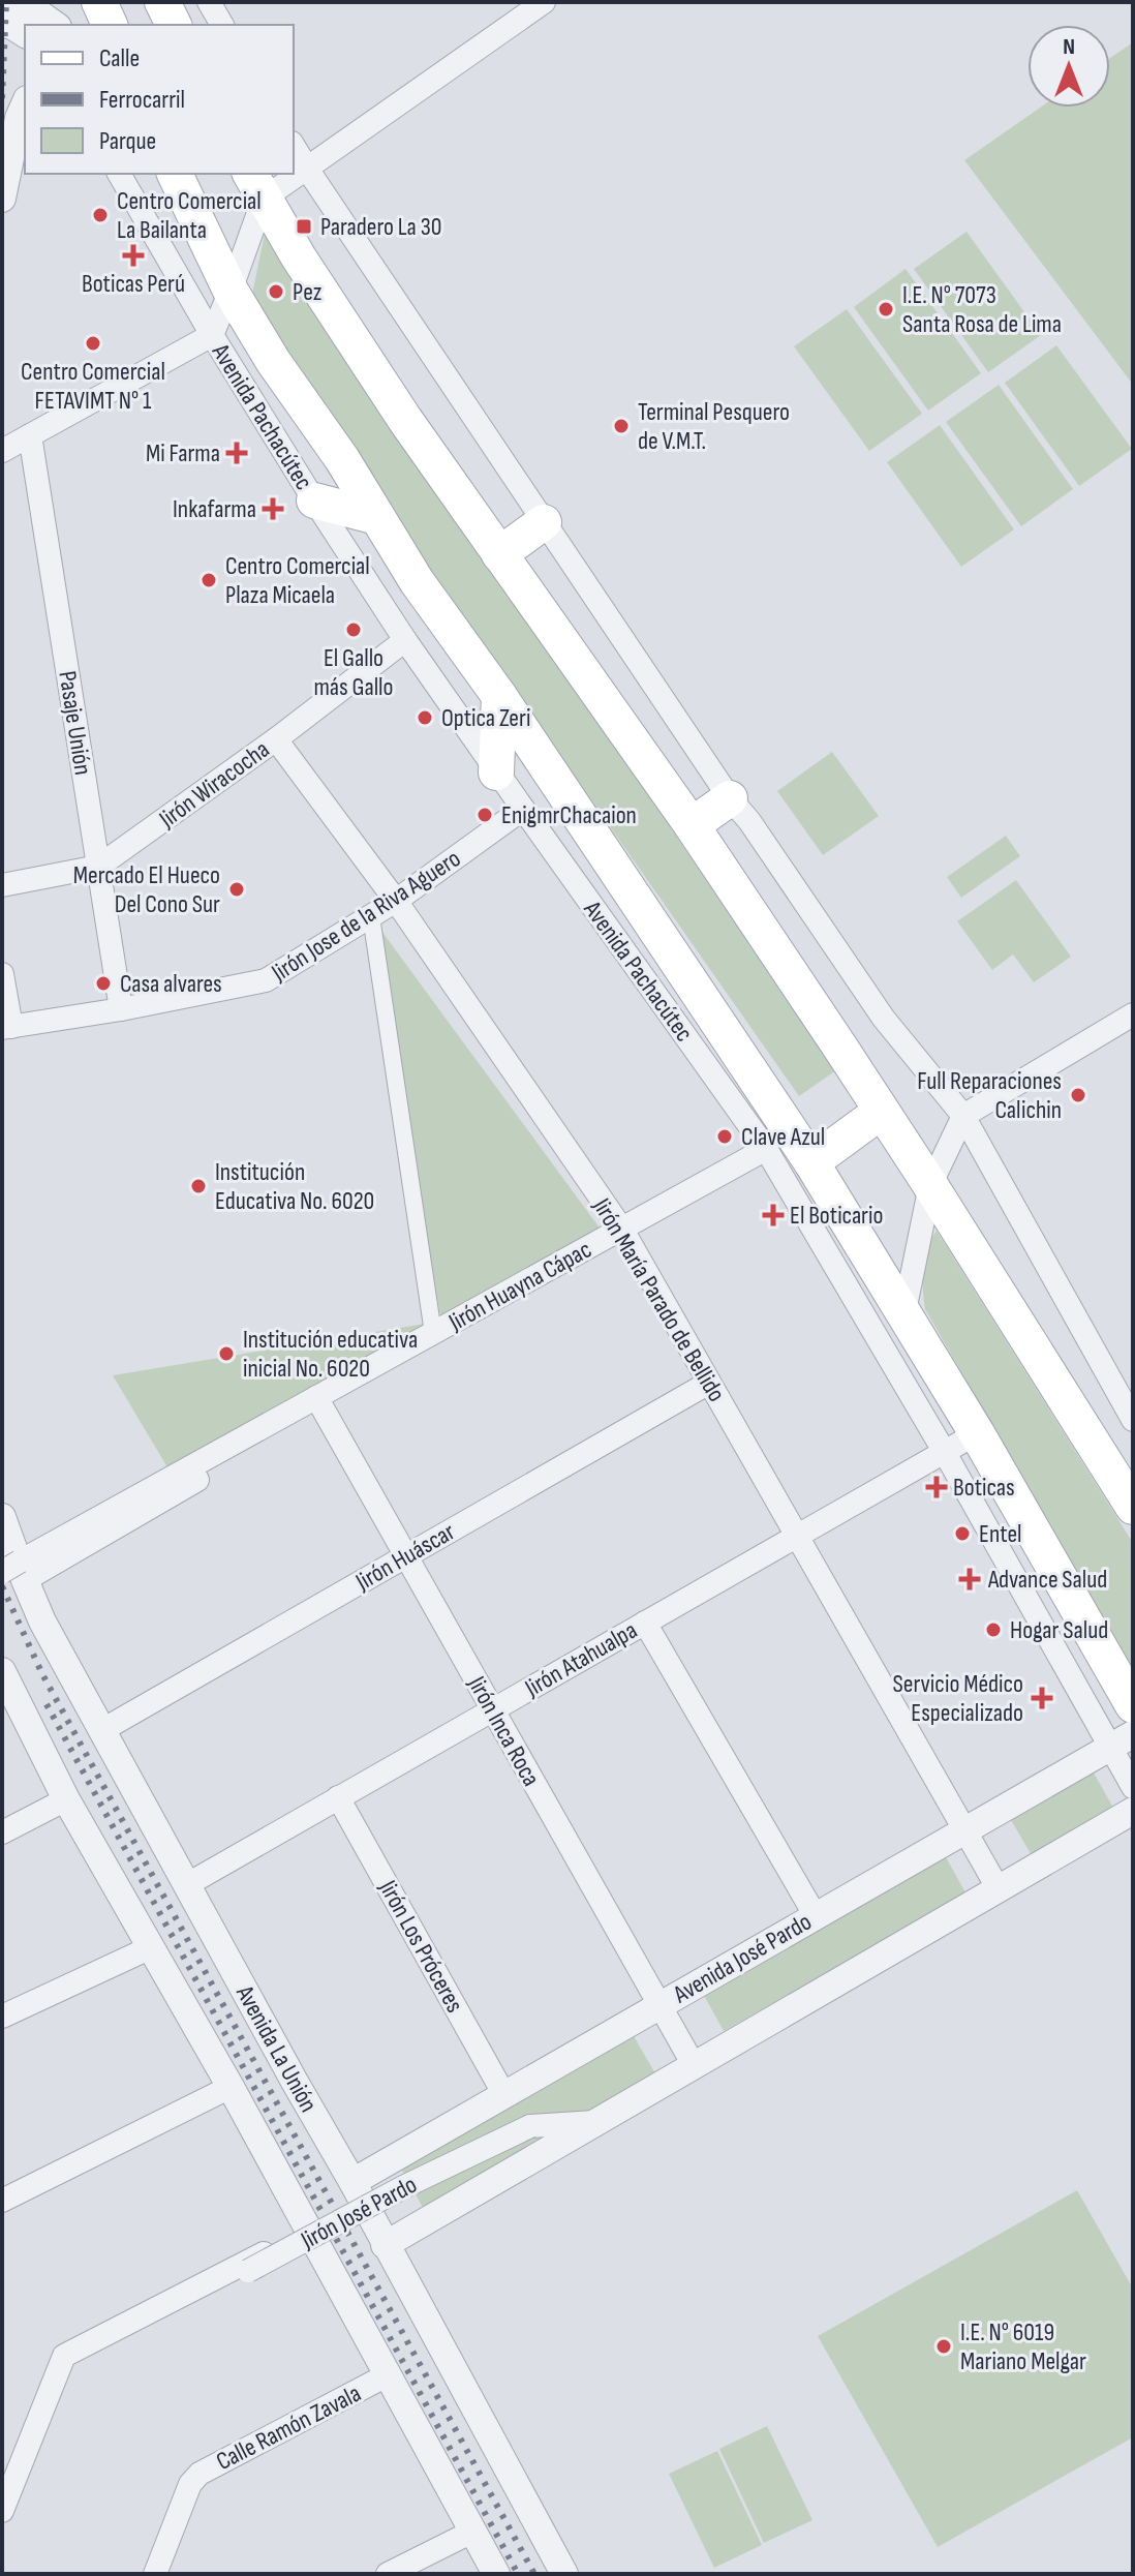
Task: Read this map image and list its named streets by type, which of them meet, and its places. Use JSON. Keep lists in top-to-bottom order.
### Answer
{
  "streets": {
    "main road": ["Avenida Pachacútec"],
    "street": [
      "Pasaje Unión",
      "Jirón Wiracocha",
      "Jirón Jose de la Riva Aguero",
      "Jirón Huayna Cápac",
      "Jirón María Parado de Bellido",
      "Jirón Huáscar",
      "Jirón Atahualpa",
      "Jirón Inca Roca",
      "Jirón Los Próceres",
      "Avenida José Pardo",
      "Avenida La Unión",
      "Jirón José Pardo",
      "Calle Ramón Zavala"
    ]
  },
  "crossings": [
    ["Avenida Pachacútec", "Jirón Wiracocha"],
    ["Avenida Pachacútec", "Jirón Jose de la Riva Aguero"],
    ["Avenida Pachacútec", "Jirón Huayna Cápac"],
    ["Avenida Pachacútec", "Jirón Atahualpa"],
    ["Avenida Pachacútec", "Avenida José Pardo"],
    ["Pasaje Unión", "Jirón Wiracocha"],
    ["Pasaje Unión", "Jirón Jose de la Riva Aguero"],
    ["Jirón Wiracocha", "Jirón María Parado de Bellido"],
    ["Jirón Jose de la Riva Aguero", "Jirón María Parado de Bellido"],
    ["Jirón Huayna Cápac", "Jirón María Parado de Bellido"],
    ["Jirón Huayna Cápac", "Jirón Inca Roca"],
    ["Jirón Huayna Cápac", "Avenida La Unión"],
    ["Jirón María Parado de Bellido", "Jirón Huáscar"],
    ["Jirón María Parado de Bellido", "Jirón Atahualpa"],
    ["Jirón María Parado de Bellido", "Avenida José Pardo"],
    ["Jirón Huáscar", "Jirón Inca Roca"],
    ["Jirón Huáscar", "Avenida La Unión"],
    ["Jirón Atahualpa", "Jirón Inca Roca"],
    ["Jirón Atahualpa", "Jirón Los Próceres"],
    ["Jirón Atahualpa", "Avenida La Unión"],
    ["Jirón Inca Roca", "Avenida José Pardo"],
    ["Jirón Los Próceres", "Avenida José Pardo"],
    ["Avenida José Pardo", "Avenida La Unión"]
  ],
  "places": {
    "other": [
      "Centro Comercial La Bailanta",
      "Pez",
      "I.E. N° 7073 Santa Rosa de Lima",
      "Centro Comercial FETAVIMT N° 1",
      "Terminal Pesquero de V.M.T.",
      "Centro Comercial Plaza Micaela",
      "El Gallo más Gallo",
      "Optica Zeri",
      "EnigmrChacaion",
      "Mercado El Hueco Del Cono Sur",
      "Casa alvares",
      "Full Reparaciones Calichin",
      "Clave Azul",
      "Institución Educativa No. 6020",
      "Institución educativa inicial No. 6020",
      "Entel",
      "Hogar Salud",
      "I.E. N° 6019 Mariano Melgar"
    ],
    "transit": ["Paradero La 30"],
    "health": [
      "Boticas Perú",
      "Mi Farma",
      "Inkafarma",
      "El Boticario",
      "Boticas",
      "Advance Salud",
      "Servicio Médico Especializado"
    ]
  },
  "legend": ["Calle", "Ferrocarril", "Parque"],
  "north": "top"
}
